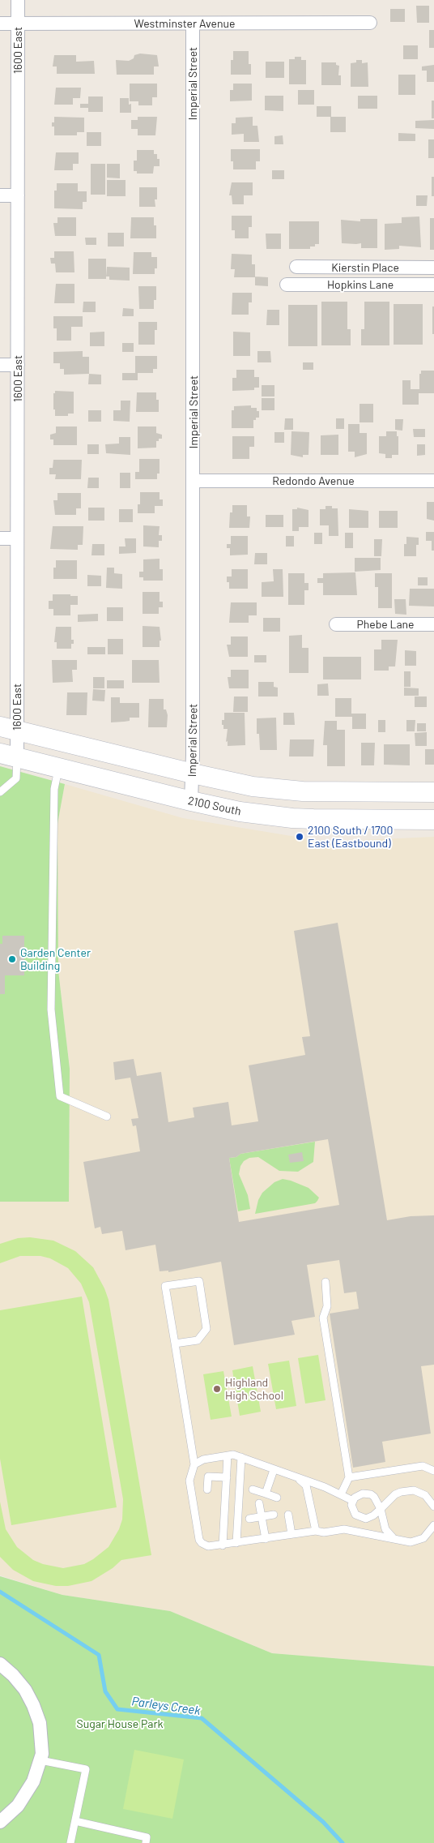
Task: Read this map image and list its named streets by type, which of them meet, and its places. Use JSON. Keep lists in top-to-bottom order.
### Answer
{
  "streets": {
    "main road": ["2100 South"],
    "street": [
      "Westminster Avenue",
      "1600 East",
      "Imperial Street",
      "Kierstin Place",
      "Hopkins Lane",
      "Redondo Avenue",
      "Phebe Lane"
    ]
  },
  "crossings": [
    ["Westminster Avenue", "1600 East"],
    ["Westminster Avenue", "Imperial Street"],
    ["1600 East", "2100 South"],
    ["Imperial Street", "Redondo Avenue"],
    ["Imperial Street", "2100 South"]
  ],
  "water": ["Parleys Creek"],
  "parks": ["Sugar House Park"],
  "places": ["2100 South / 1700 East (Eastbound)", "Garden Center Building", "Highland High School"]
}
